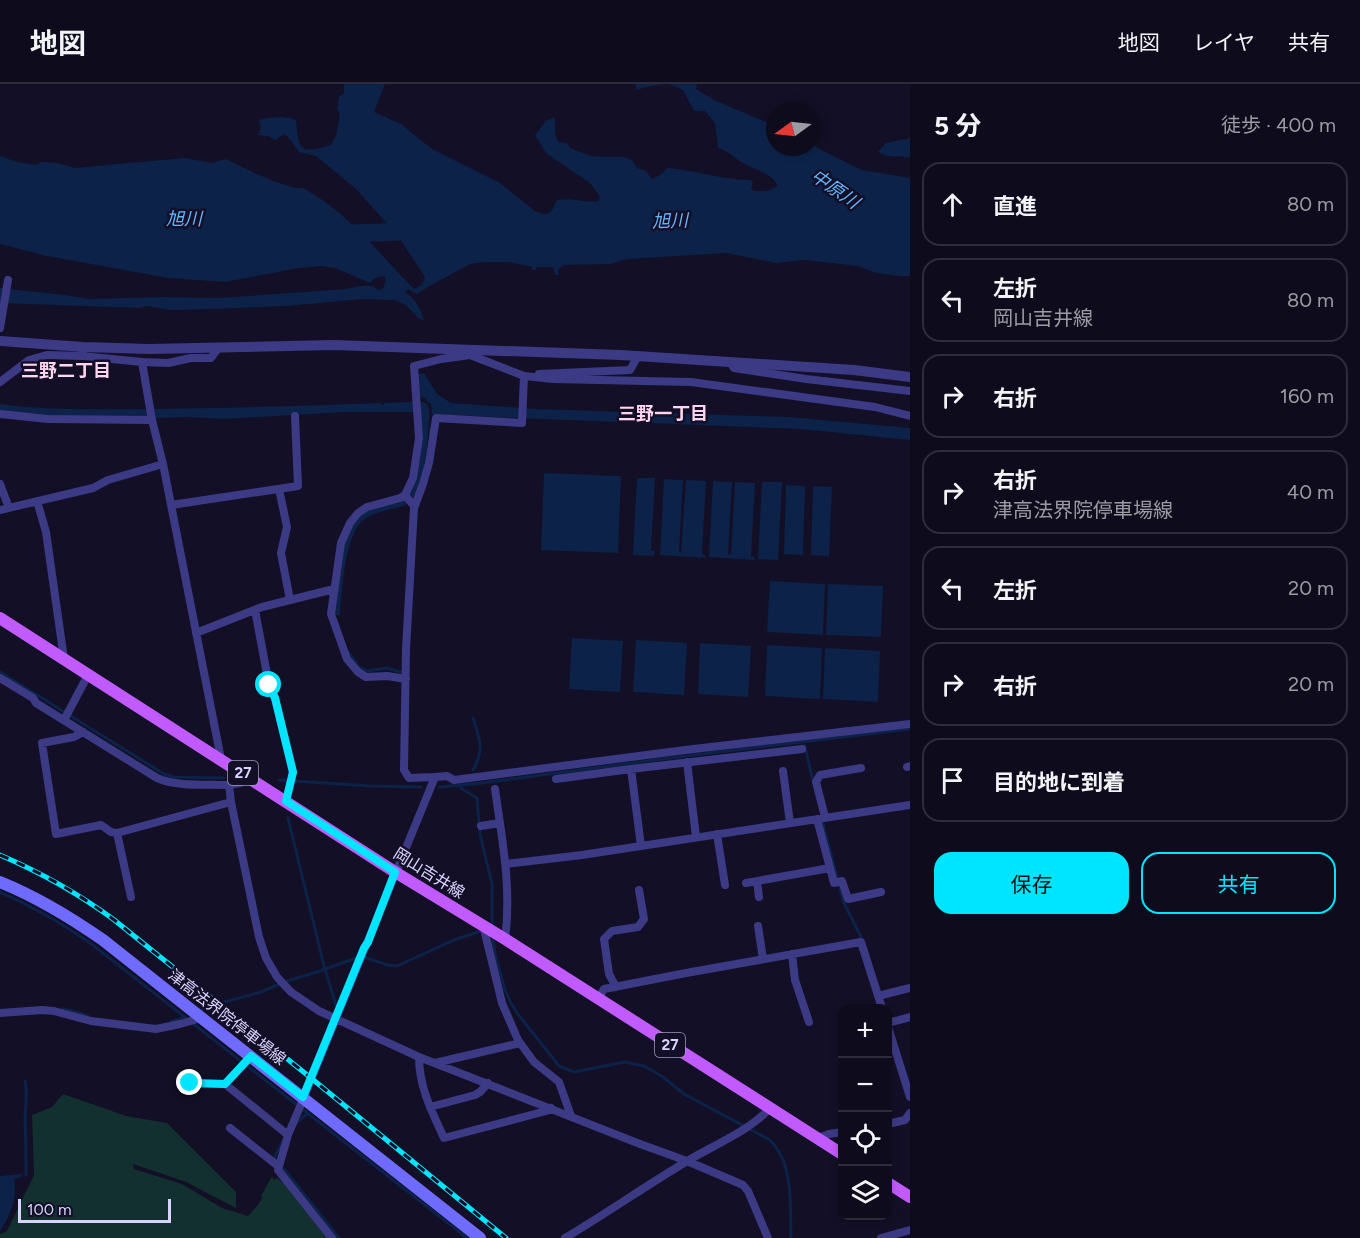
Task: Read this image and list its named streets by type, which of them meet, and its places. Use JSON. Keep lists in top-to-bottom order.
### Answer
{
  "streets": {
    "main road": ["27", "岡山吉井線", "津高法界院停車場線"]
  },
  "districts": ["三野二丁目", "三野一丁目"],
  "water": ["中原川", "旭川"],
  "scale_bar": "100 m",
  "north": "left",
  "page": {
    "header": "地図",
    "nav": ["地図", "レイヤ", "共有"],
    "heading": ["5 分", "徒歩 · 400 m"],
    "list": [
      ["直進", "80 m"],
      ["左折", "岡山吉井線", "80 m"],
      ["右折", "160 m"],
      ["右折", "津高法界院停車場線", "40 m"],
      ["左折", "20 m"],
      ["右折", "20 m"],
      "目的地に到着"
    ],
    "buttons": ["保存", "共有"],
    "map_buttons": ["+", "−"],
    "scale": "100 m"
  }
}
